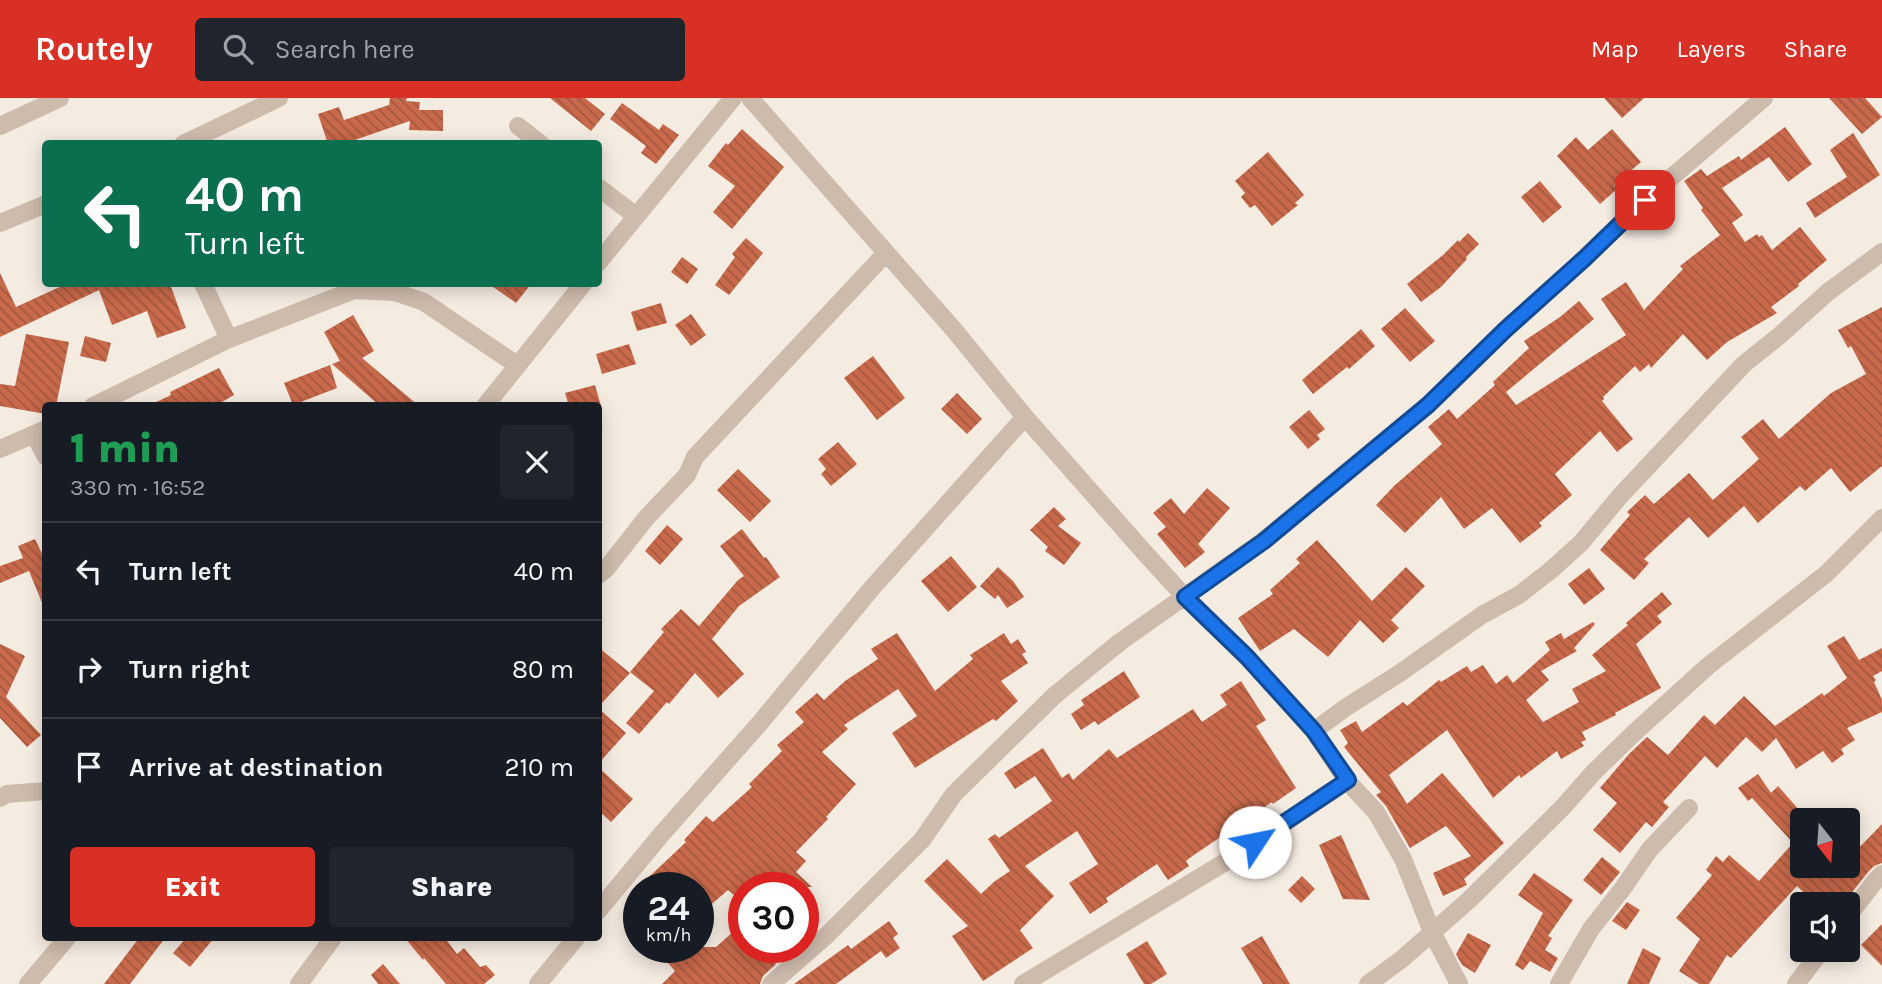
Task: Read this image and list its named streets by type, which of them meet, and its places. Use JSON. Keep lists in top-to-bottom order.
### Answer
{
  "north": "bottom",
  "page": {
    "header": "Routely",
    "search": "Search here",
    "nav": ["Map", "Layers", "Share"],
    "turn": ["40 m", "Turn left"],
    "heading": ["1 min", "330 m · 16:52"],
    "list": [
      {
        "name": "Turn left",
        "value": "40 m"
      },
      {
        "name": "Turn right",
        "value": "80 m"
      },
      {
        "name": "Arrive at destination",
        "value": "210 m"
      }
    ],
    "buttons": ["Exit", "Share"],
    "speed": "24 km/h",
    "limit": "30"
  }
}
